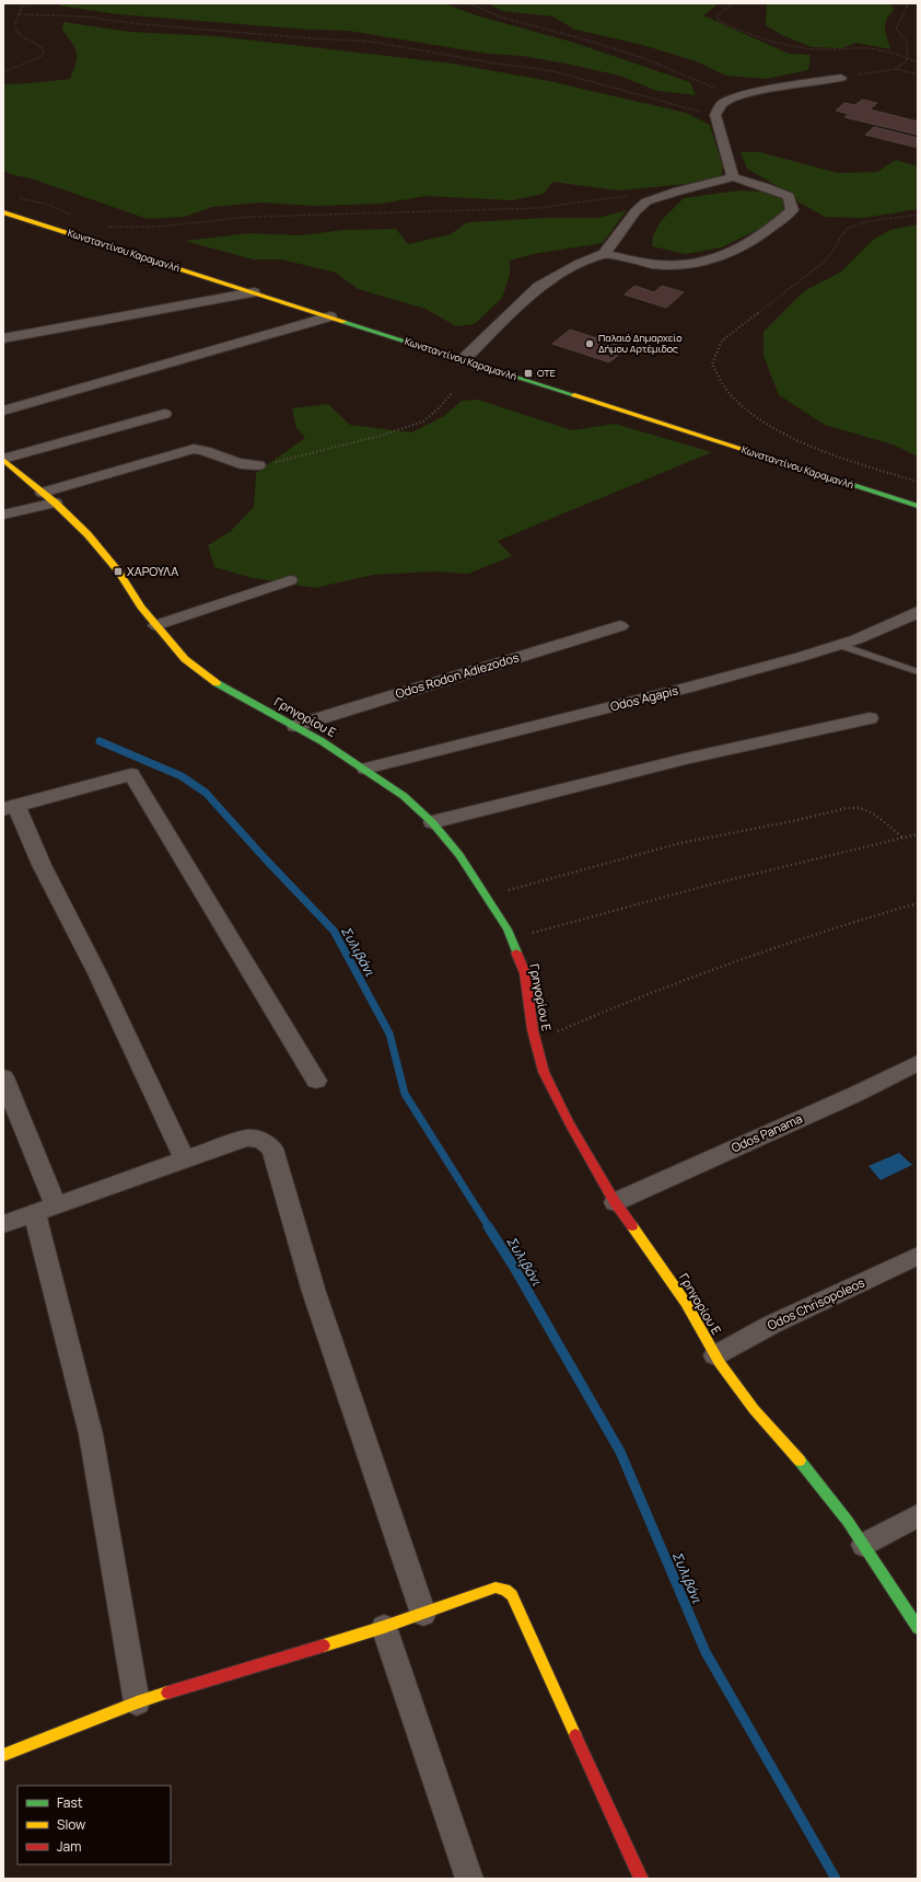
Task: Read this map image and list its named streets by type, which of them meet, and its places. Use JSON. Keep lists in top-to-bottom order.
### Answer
{
  "streets": {
    "street": [
      "Κωνσταντίνου Καραμανλή",
      "Odos Rodon Adiezodos",
      "Odos Agapis",
      "Γρηγορίου Ε",
      "Odos Panama",
      "Odos Chrisopoleos"
    ]
  },
  "crossings": [
    ["Odos Rodon Adiezodos", "Γρηγορίου Ε"],
    ["Odos Agapis", "Γρηγορίου Ε"],
    ["Γρηγορίου Ε", "Odos Panama"],
    ["Γρηγορίου Ε", "Odos Chrisopoleos"]
  ],
  "water": ["Συλιβάνι"],
  "places": {
    "other": ["Παλαιό Δημαρχείο Δήμου Αρτέμιδος"],
    "transit": ["ΟΤΕ", "ΧΑΡΟΥΛΑ"]
  },
  "legend": ["Fast", "Slow", "Jam"]
}
